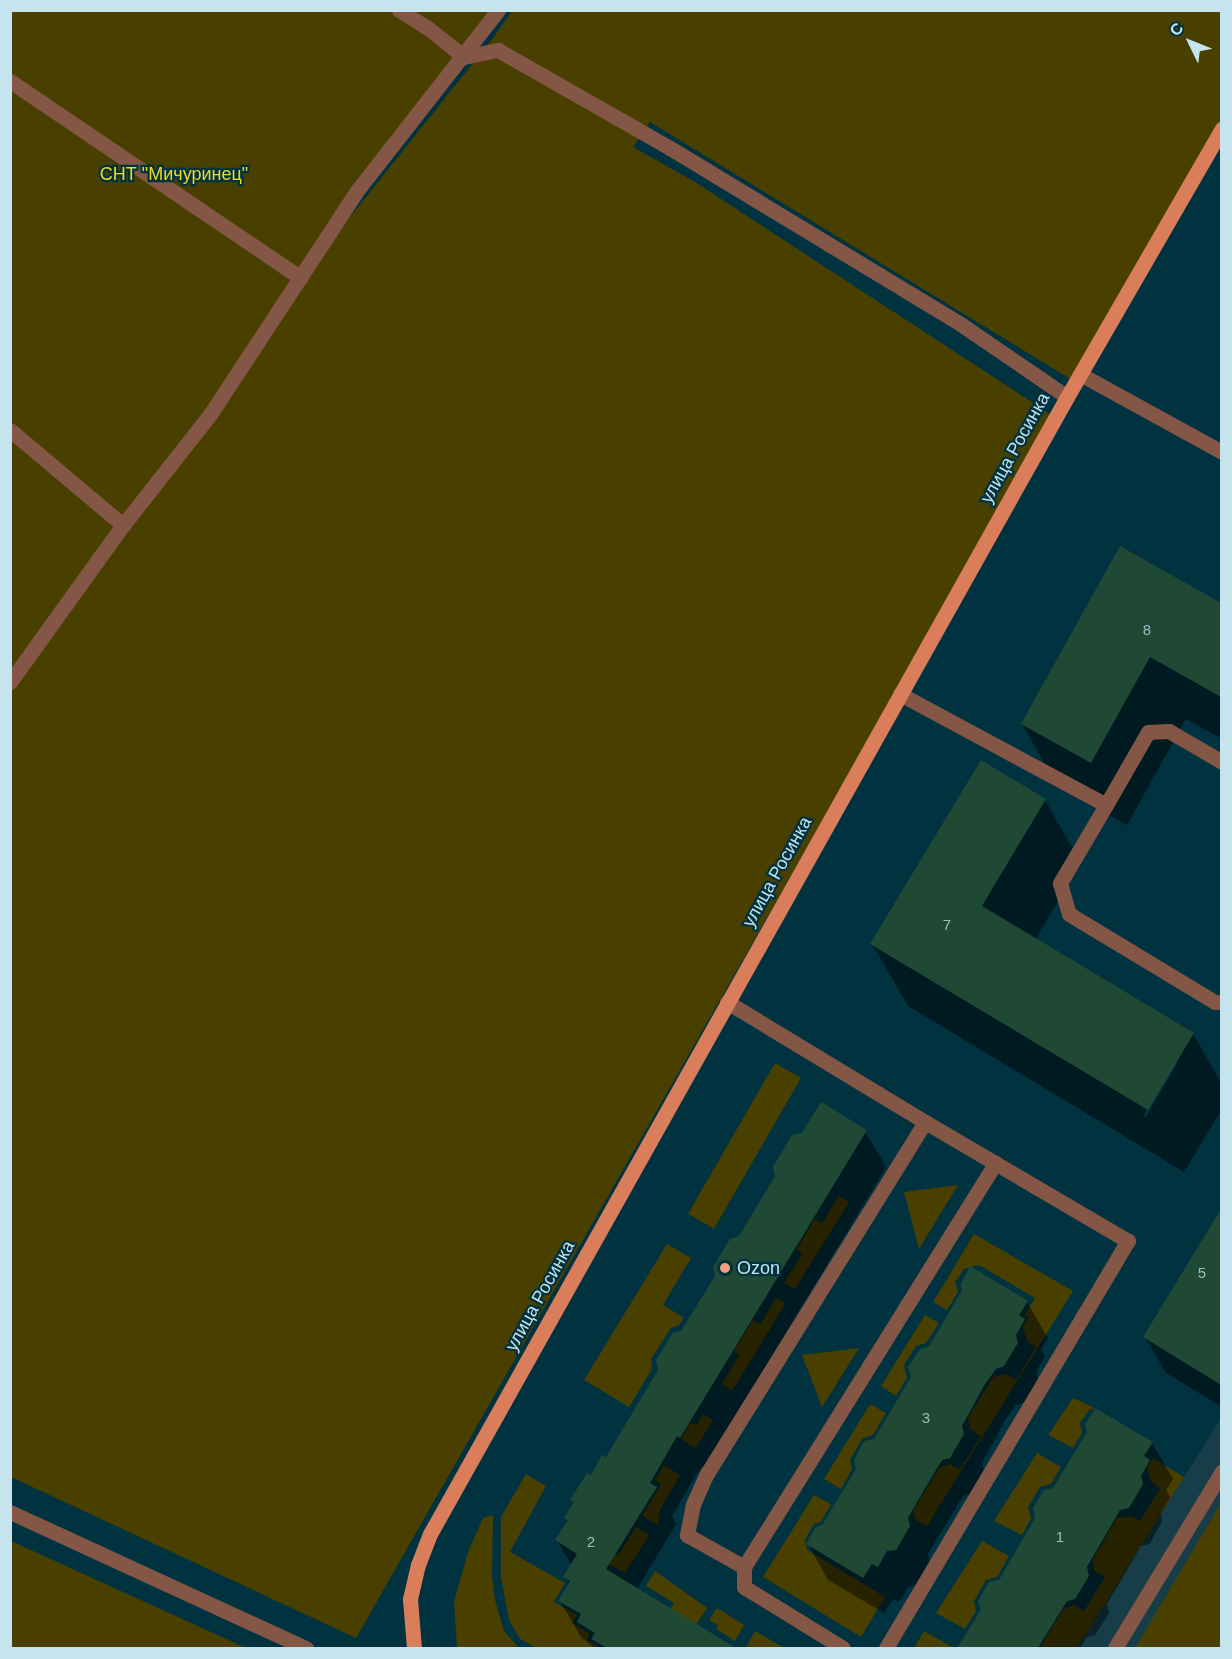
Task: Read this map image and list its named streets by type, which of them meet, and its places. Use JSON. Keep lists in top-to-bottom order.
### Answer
{
  "streets": {
    "main road": ["улица Росинка"]
  },
  "parks": ["СНТ \"Мичуринец\""],
  "places": ["Ozon"],
  "house_numbers": [
    "8",
    "7",
    "5",
    "3",
    "1",
    "2"
  ],
  "north": "top left"
}
